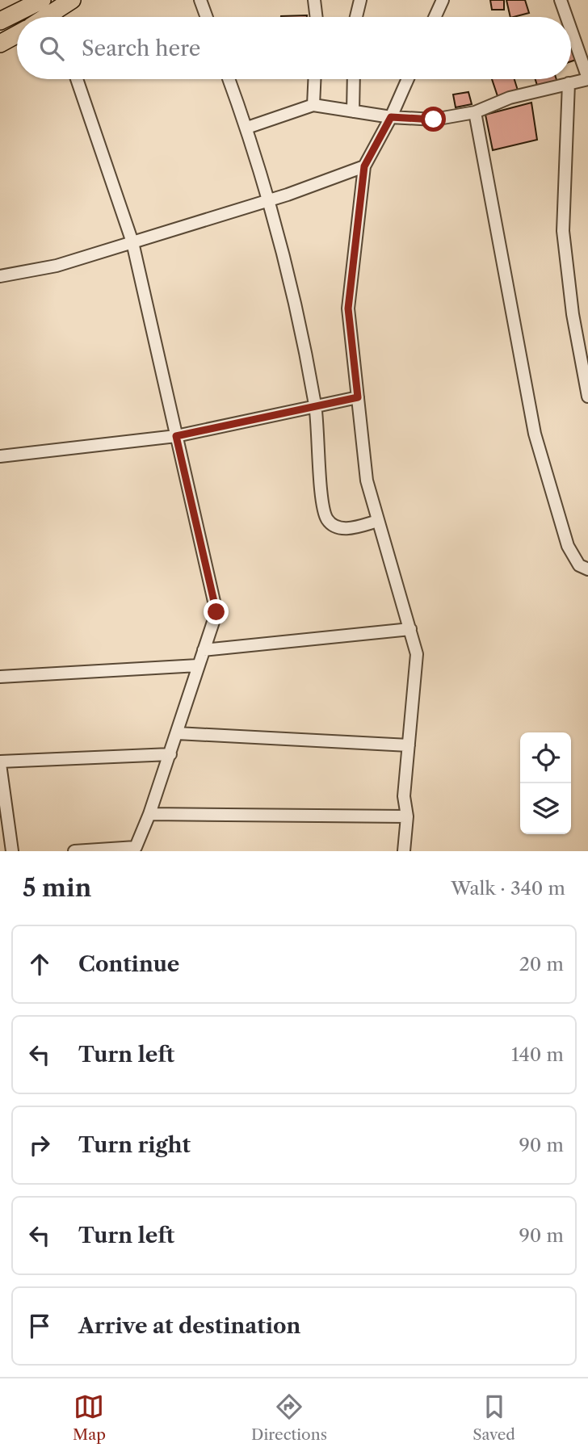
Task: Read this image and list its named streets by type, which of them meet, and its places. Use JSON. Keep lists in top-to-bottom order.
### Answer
{
  "page": {
    "search": "Search here",
    "heading": ["5 min", "Walk · 340 m"],
    "list": [
      ["Continue", "20 m"],
      ["Turn left", "140 m"],
      ["Turn right", "90 m"],
      ["Turn left", "90 m"],
      "Arrive at destination"
    ],
    "nav": ["Map", "Directions", "Saved"]
  }
}
